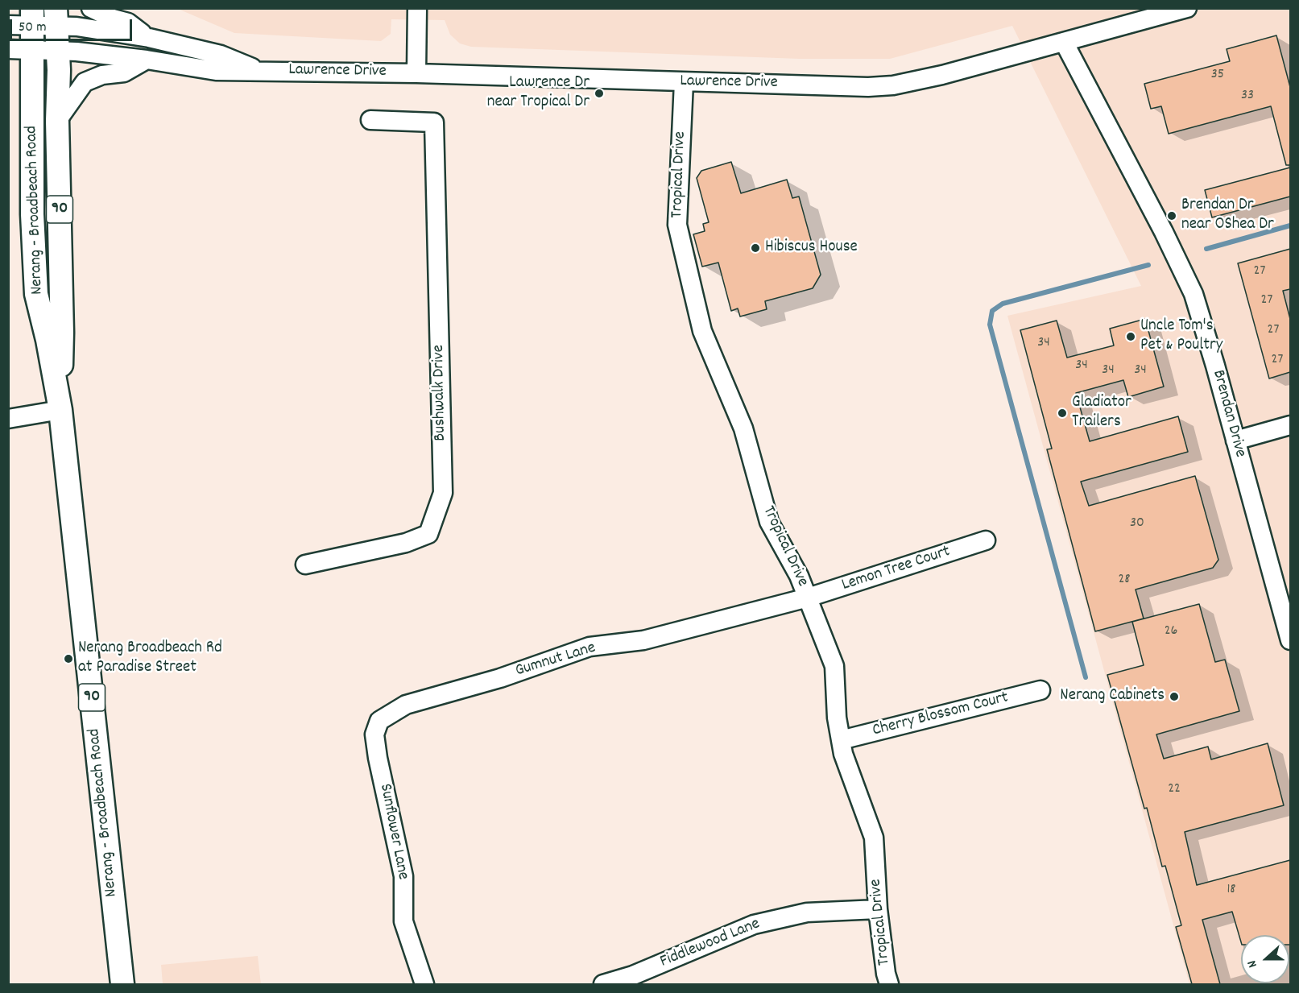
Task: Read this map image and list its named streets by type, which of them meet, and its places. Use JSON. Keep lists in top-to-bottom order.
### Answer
{
  "streets": {
    "main road": ["90", "Nerang - Broadbeach Road"],
    "street": [
      "Lawrence Drive",
      "Tropical Drive",
      "Bushwalk Drive",
      "Brendan Drive",
      "Lemon Tree Court",
      "Gumnut Lane",
      "Cherry Blossom Court",
      "Sunflower Lane",
      "Fiddlewood Lane"
    ]
  },
  "crossings": [
    ["Lawrence Drive", "Tropical Drive"],
    ["Lawrence Drive", "Nerang - Broadbeach Road"],
    ["Lawrence Drive", "Brendan Drive"],
    ["Tropical Drive", "Lemon Tree Court"],
    ["Tropical Drive", "Gumnut Lane"],
    ["Tropical Drive", "Cherry Blossom Court"],
    ["Tropical Drive", "Fiddlewood Lane"],
    ["Lemon Tree Court", "Gumnut Lane"],
    ["Gumnut Lane", "Sunflower Lane"]
  ],
  "places": [
    "Lawrence Dr near Tropical Dr",
    "Brendan Dr near OShea Dr",
    "Hibiscus House",
    "Uncle Tom's Pet & Poultry",
    "Gladiator Trailers",
    "Nerang Broadbeach Rd at Paradise Street",
    "Nerang Cabinets"
  ],
  "house_numbers": [
    "35",
    "33",
    "27",
    "27",
    "27",
    "34",
    "27",
    "34",
    "34",
    "34",
    "30",
    "28",
    "26",
    "22",
    "18"
  ],
  "scale_bar": "50 m",
  "north": "left"
}
